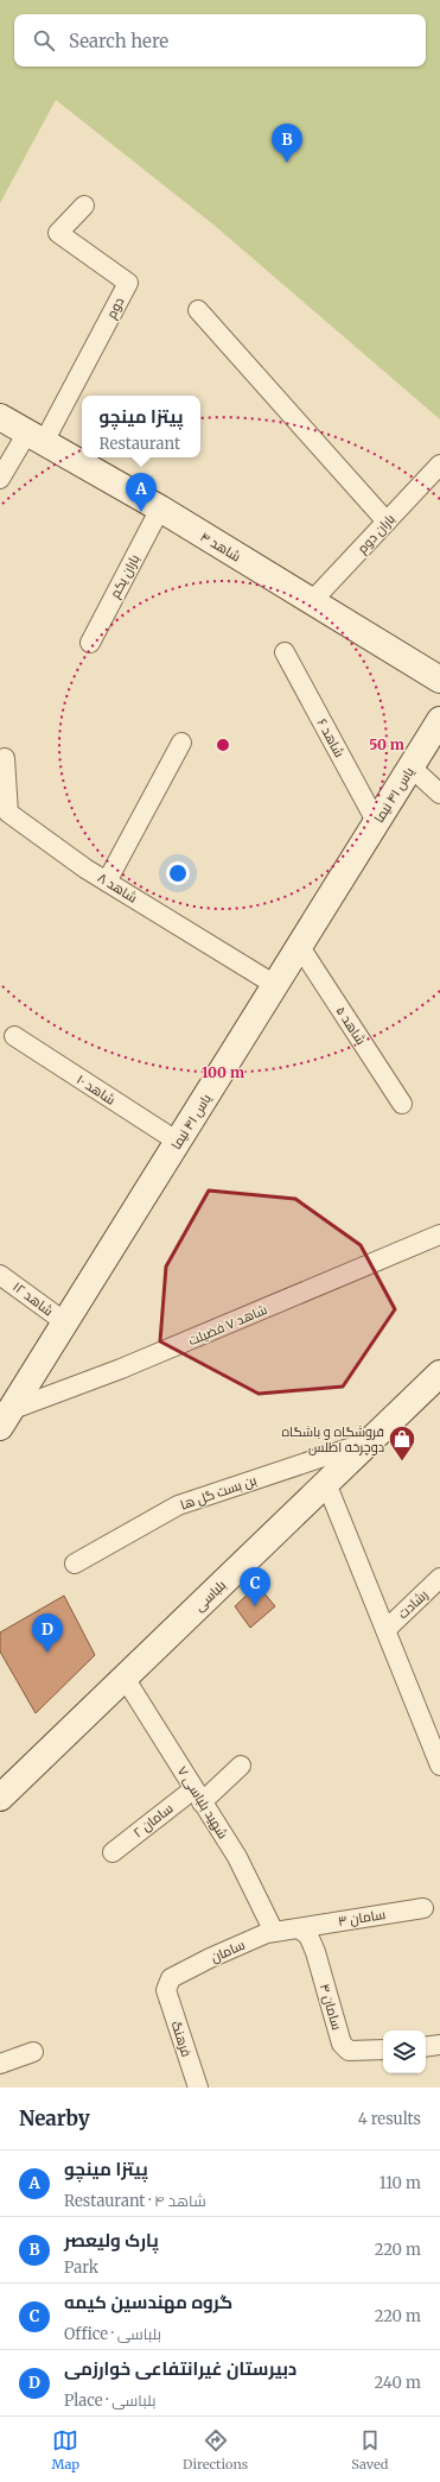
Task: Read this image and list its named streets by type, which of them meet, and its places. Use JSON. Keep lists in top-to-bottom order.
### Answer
{
  "streets": {
    "street": [
      "دوم",
      "باران دوم",
      "شاهد ۴",
      "باران یکم",
      "شاهد ۶",
      "یاس ۴۱ نیما",
      "شاهد ۸",
      "شاهد ۵",
      "شاهد ۱۰",
      "شاهد ۱۲",
      "شاهد ۷ فضیلت",
      "بن بست گل ها",
      "بلباسی",
      "رشادت",
      "شهید بلباسی ۷",
      "سامان ۲",
      "سامان ۳",
      "سامان",
      "سامان ۴",
      "فرهنگ"
    ]
  },
  "crossings": [
    ["دوم", "شاهد ۴"],
    ["باران دوم", "شاهد ۴"],
    ["شاهد ۴", "باران یکم"],
    ["شاهد ۶", "یاس ۴۱ نیما"],
    ["یاس ۴۱ نیما", "شاهد ۸"],
    ["یاس ۴۱ نیما", "شاهد ۵"],
    ["یاس ۴۱ نیما", "شاهد ۱۰"],
    ["یاس ۴۱ نیما", "شاهد ۱۲"],
    ["یاس ۴۱ نیما", "شاهد ۷ فضیلت"],
    ["بن بست گل ها", "بلباسی"],
    ["بلباسی", "شهید بلباسی ۷"],
    ["شهید بلباسی ۷", "سامان ۲"],
    ["شهید بلباسی ۷", "سامان"],
    ["سامان ۳", "سامان"],
    ["سامان ۳", "سامان ۴"],
    ["سامان", "سامان ۴"],
    ["سامان", "فرهنگ"]
  ],
  "places": {
    "shop": ["فروشگاه و باشگاه دوچرخه اطلس"]
  },
  "page": {
    "search": "Search here",
    "pins": [
      "B",
      "A",
      "C",
      "D"
    ],
    "popup": ["پیتزا مینچو", "Restaurant"],
    "heading": ["Nearby", "4 results"],
    "list": [
      {
        "mark": "A",
        "name": "پیتزا مینچو",
        "note": "Restaurant · شاهد ۴",
        "value": "110 m"
      },
      {
        "mark": "B",
        "name": "پارک ولیعصر",
        "note": "Park",
        "value": "220 m"
      },
      {
        "mark": "C",
        "name": "گروه مهندسین کیمه",
        "note": "Office · بلباسی",
        "value": "220 m"
      },
      {
        "mark": "D",
        "name": "دبیرستان غیرانتفاعی خوارزمی",
        "note": "Place · بلباسی",
        "value": "240 m"
      }
    ],
    "nav": ["Map", "Directions", "Saved"]
  },
  "rings": ["50 m", "100 m"]
}
